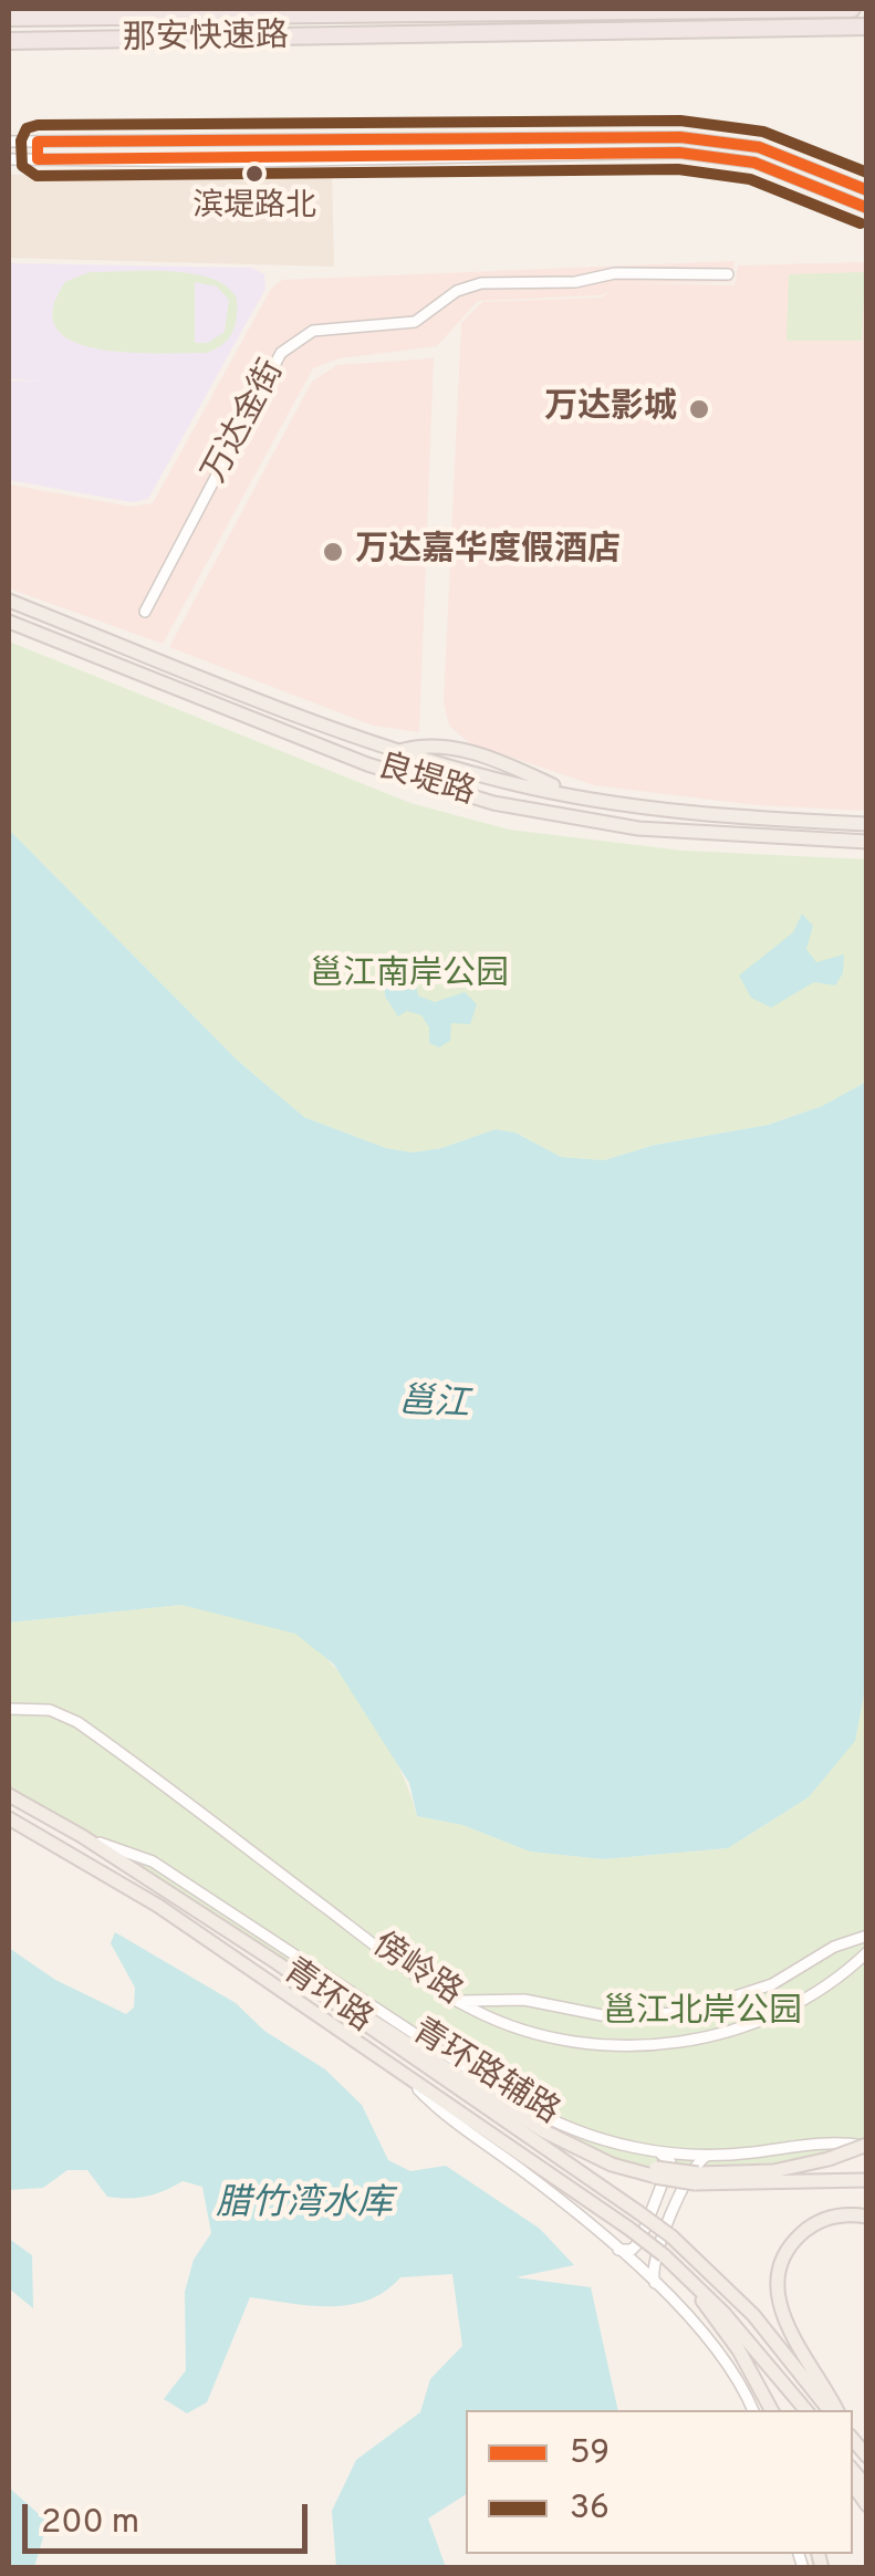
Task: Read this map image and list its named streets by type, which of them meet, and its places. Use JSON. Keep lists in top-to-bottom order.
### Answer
{
  "streets": {
    "highway": ["那安快速路"],
    "main road": ["良堤路", "青环路"],
    "street": ["万达金街", "傍岭路", "青环路辅路"]
  },
  "crossings": [
    ["青环路", "青环路辅路"]
  ],
  "water": ["邕江", "腊竹湾水库"],
  "parks": ["邕江南岸公园", "邕江北岸公园"],
  "places": ["滨堤路北", "万达影城", "万达嘉华度假酒店"],
  "lines": ["transit line 36", "transit line 59"],
  "legend": ["59", "36"],
  "scale_bar": "200 m"
}
